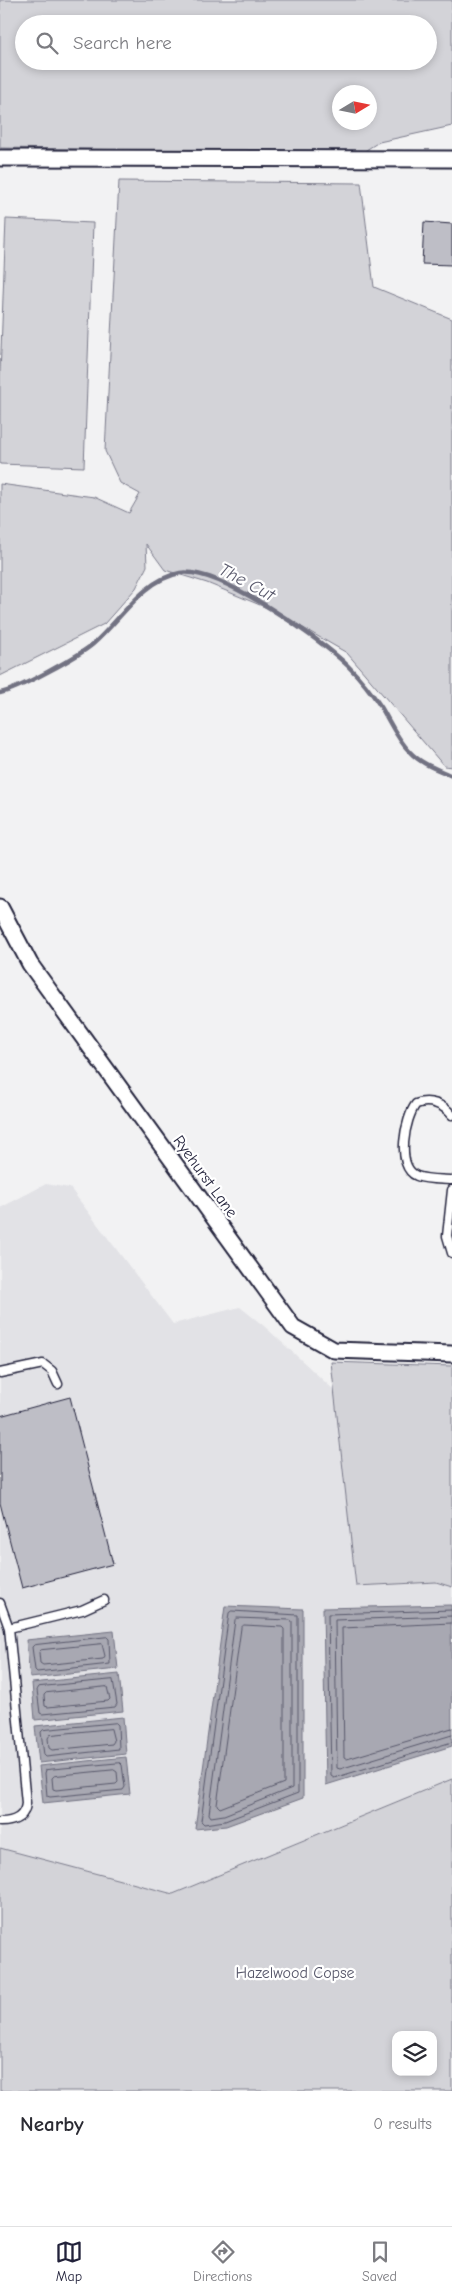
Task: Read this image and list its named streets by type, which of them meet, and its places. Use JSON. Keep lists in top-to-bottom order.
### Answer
{
  "streets": {
    "street": ["Ryehurst Lane"]
  },
  "water": ["The Cut"],
  "parks": ["Hazelwood Copse"],
  "north": "right",
  "page": {
    "search": "Search here",
    "heading": ["Nearby", "0 results"],
    "nav": ["Map", "Directions", "Saved"]
  }
}
